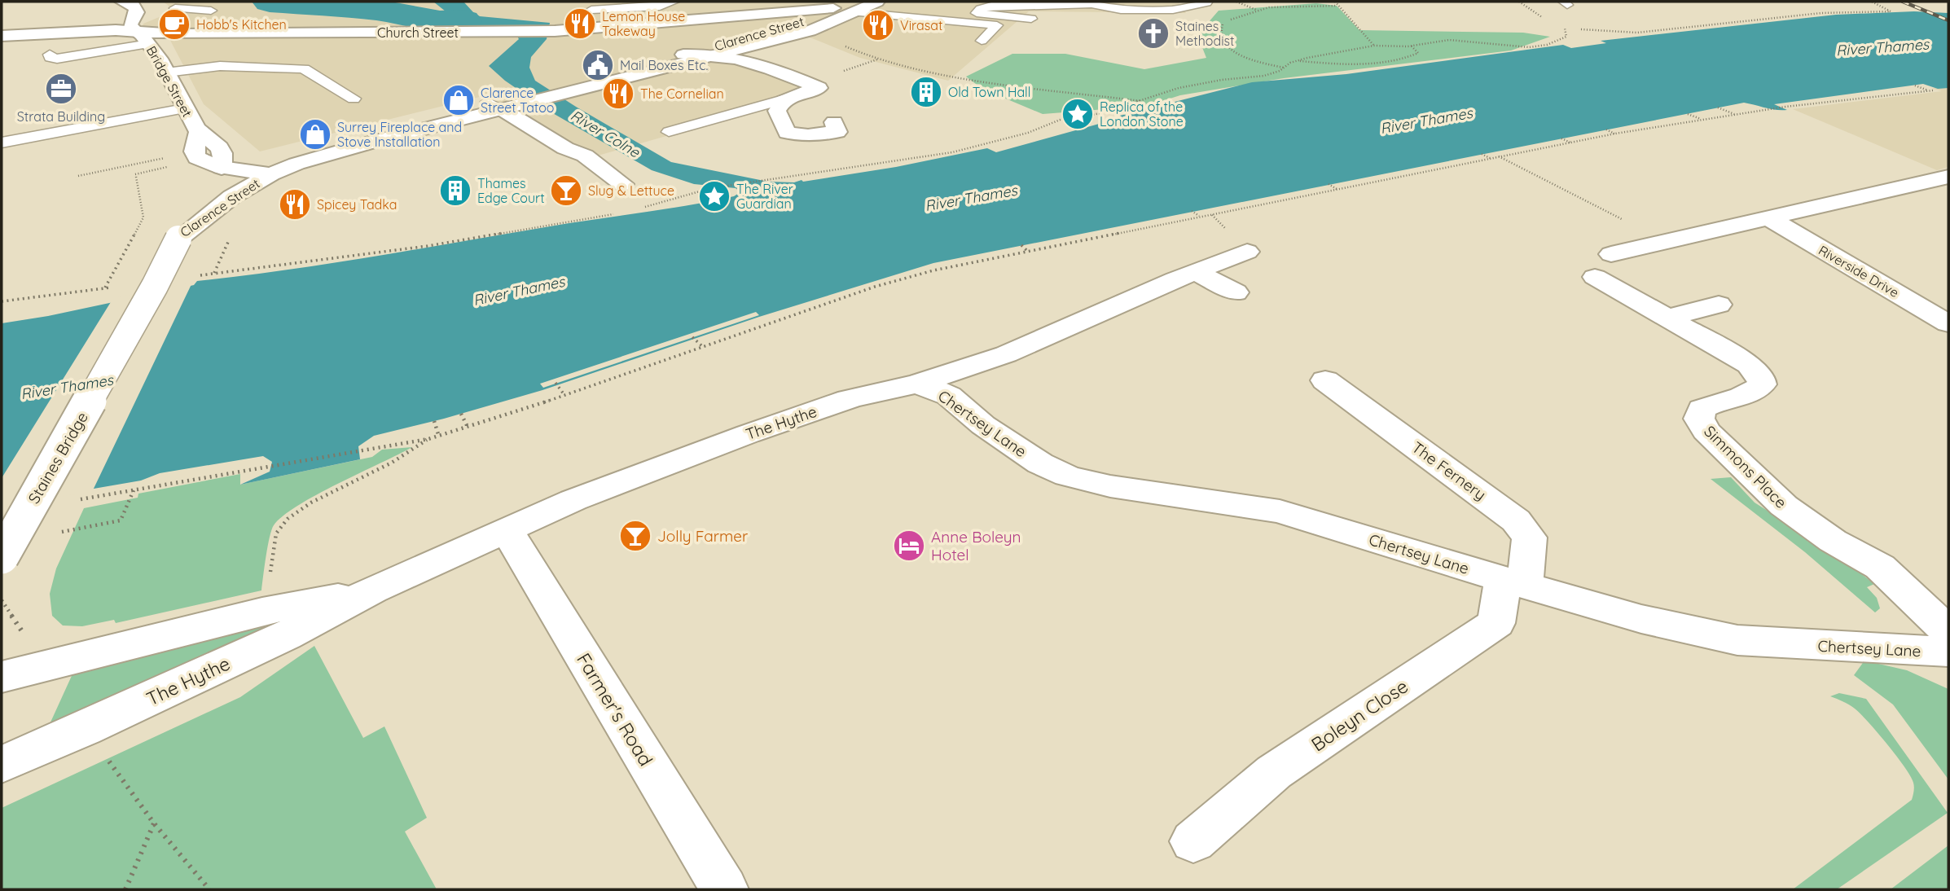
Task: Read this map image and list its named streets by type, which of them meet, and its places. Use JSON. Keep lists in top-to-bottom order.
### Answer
{
  "streets": {
    "street": [
      "Church Street",
      "Clarence Street",
      "Bridge Street",
      "Riverside Drive",
      "The Hythe",
      "Chertsey Lane",
      "Staines Bridge",
      "Simmons Place",
      "The Fernery",
      "Farmer's Road",
      "Boleyn Close"
    ]
  },
  "crossings": [
    ["Church Street", "Clarence Street"],
    ["Church Street", "Bridge Street"],
    ["Clarence Street", "Bridge Street"],
    ["Clarence Street", "Staines Bridge"],
    ["The Hythe", "Chertsey Lane"],
    ["The Hythe", "Farmer's Road"],
    ["Chertsey Lane", "The Fernery"],
    ["Chertsey Lane", "Boleyn Close"],
    ["The Fernery", "Boleyn Close"]
  ],
  "water": ["River Thames", "River Colne"],
  "places": {
    "restaurant": [
      "Lemon House Takeway",
      "Virasat",
      "The Cornelian",
      "Spicey Tadka"
    ],
    "cafe": ["Hobb's Kitchen"],
    "church": ["Staines Methodist"],
    "public building": ["Mail Boxes Etc."],
    "office": ["Strata Building"],
    "building": ["Old Town Hall", "Thames Edge Court"],
    "shop": ["Clarence Street Tatoo", "Surrey Fireplace and Stove Installation"],
    "place": ["Replica of the London Stone", "The River Guardian"],
    "bar": ["Slug & Lettuce", "Jolly Farmer"],
    "hotel": ["Anne Boleyn Hotel"]
  }
}
